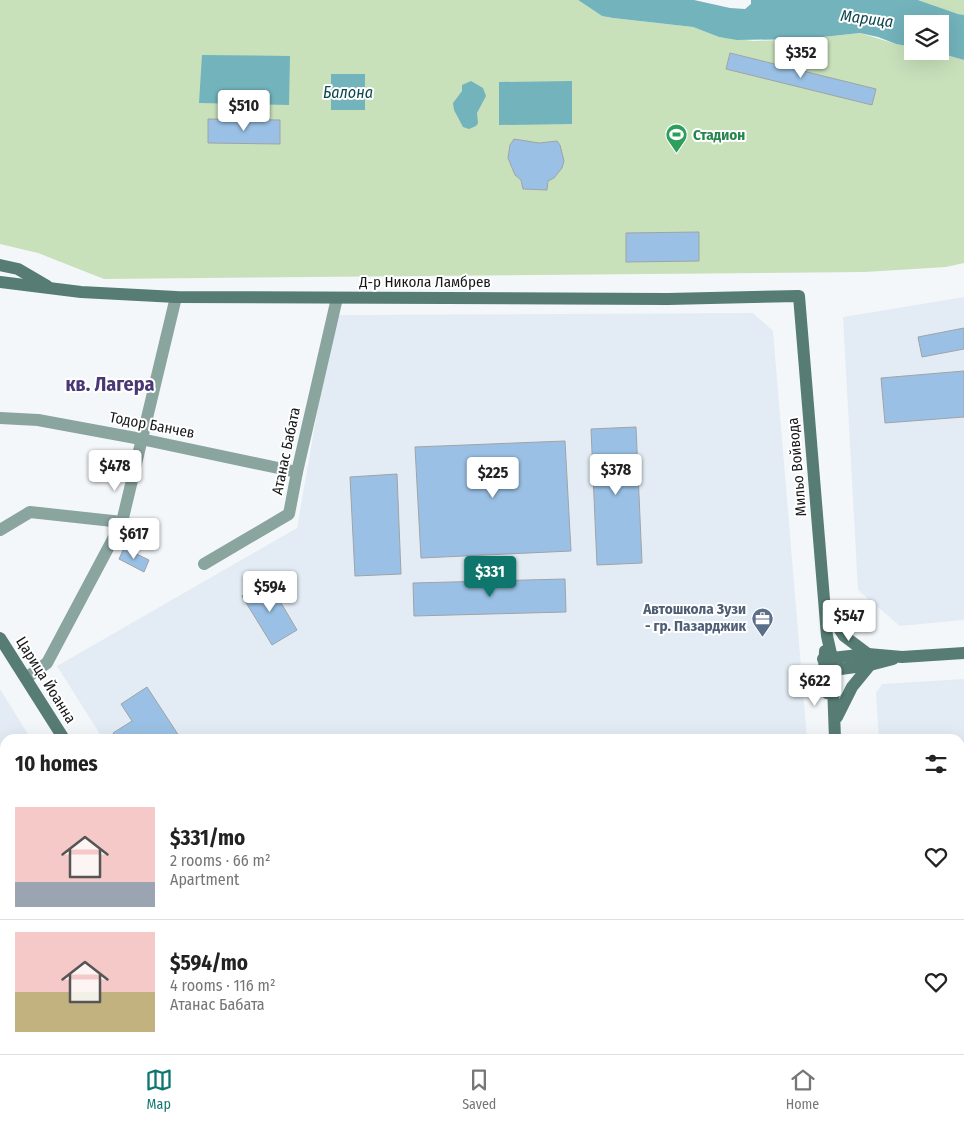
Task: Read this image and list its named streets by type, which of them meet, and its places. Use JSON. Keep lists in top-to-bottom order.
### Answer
{
  "streets": {
    "street": [
      "Д-р Никола Ламбрев",
      "Тодор Банчев",
      "Атанас Бабата",
      "Мильо Войвода",
      "Царица Йоанна"
    ]
  },
  "crossings": [
    ["Д-р Никола Ламбрев", "Атанас Бабата"],
    ["Д-р Никола Ламбрев", "Мильо Войвода"],
    ["Тодор Банчев", "Атанас Бабата"]
  ],
  "districts": ["кв. Лагера"],
  "water": ["Марица", "Балона"],
  "places": {
    "sports": ["Стадион"],
    "office": ["Автошкола Зузи - гр. Пазарджик"]
  },
  "page": {
    "price": [
      "$352",
      "$510",
      "$478",
      "$378",
      "$225",
      "$617",
      "$331",
      "$594",
      "$547",
      "$622"
    ],
    "heading": "10 homes",
    "list": [
      {
        "name": "$331/mo",
        "note": "2 rooms · 66 m² · Apartment"
      },
      {
        "name": "$594/mo",
        "note": "4 rooms · 116 m² · Атанас Бабата"
      }
    ],
    "tabs": ["Map", "Saved", "Home"]
  }
}
